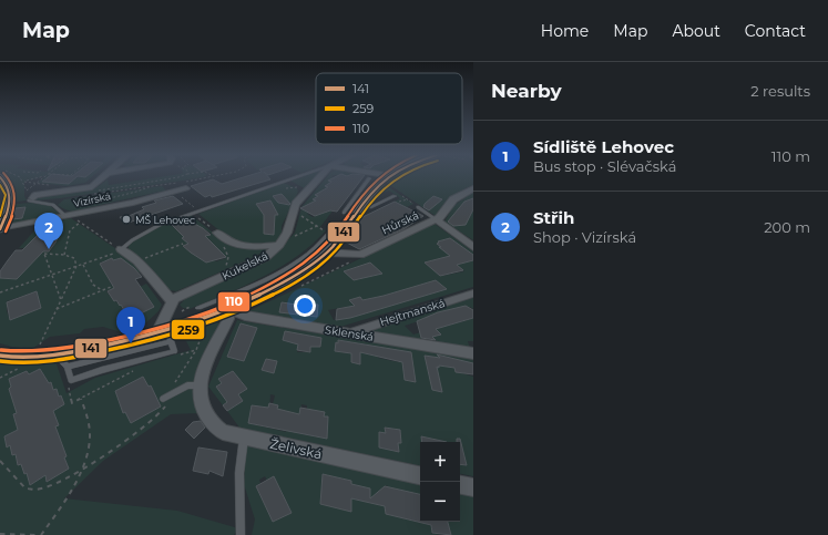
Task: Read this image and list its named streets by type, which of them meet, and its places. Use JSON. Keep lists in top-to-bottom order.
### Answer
{
  "streets": {
    "street": [
      "Vizírská",
      "Hůrská",
      "Kukelská",
      "Hejtmanská",
      "Sklenská",
      "Želivská"
    ]
  },
  "crossings": [
    ["Hejtmanská", "Sklenská"]
  ],
  "places": ["MŠ Lehovec"],
  "lines": ["transit line 141", "transit line 259", "transit line 110"],
  "legend": ["141", "259", "110"],
  "page": {
    "header": "Map",
    "nav": [
      "Home",
      "Map",
      "About",
      "Contact"
    ],
    "heading": ["Nearby", "2 results"],
    "list": [
      {
        "mark": "1",
        "name": "Sídliště Lehovec",
        "note": "Bus stop · Slévačská",
        "value": "110 m"
      },
      {
        "mark": "2",
        "name": "Střih",
        "note": "Shop · Vizírská",
        "value": "200 m"
      }
    ],
    "pins": ["2", "1"],
    "map_buttons": ["+", "−"]
  }
}
